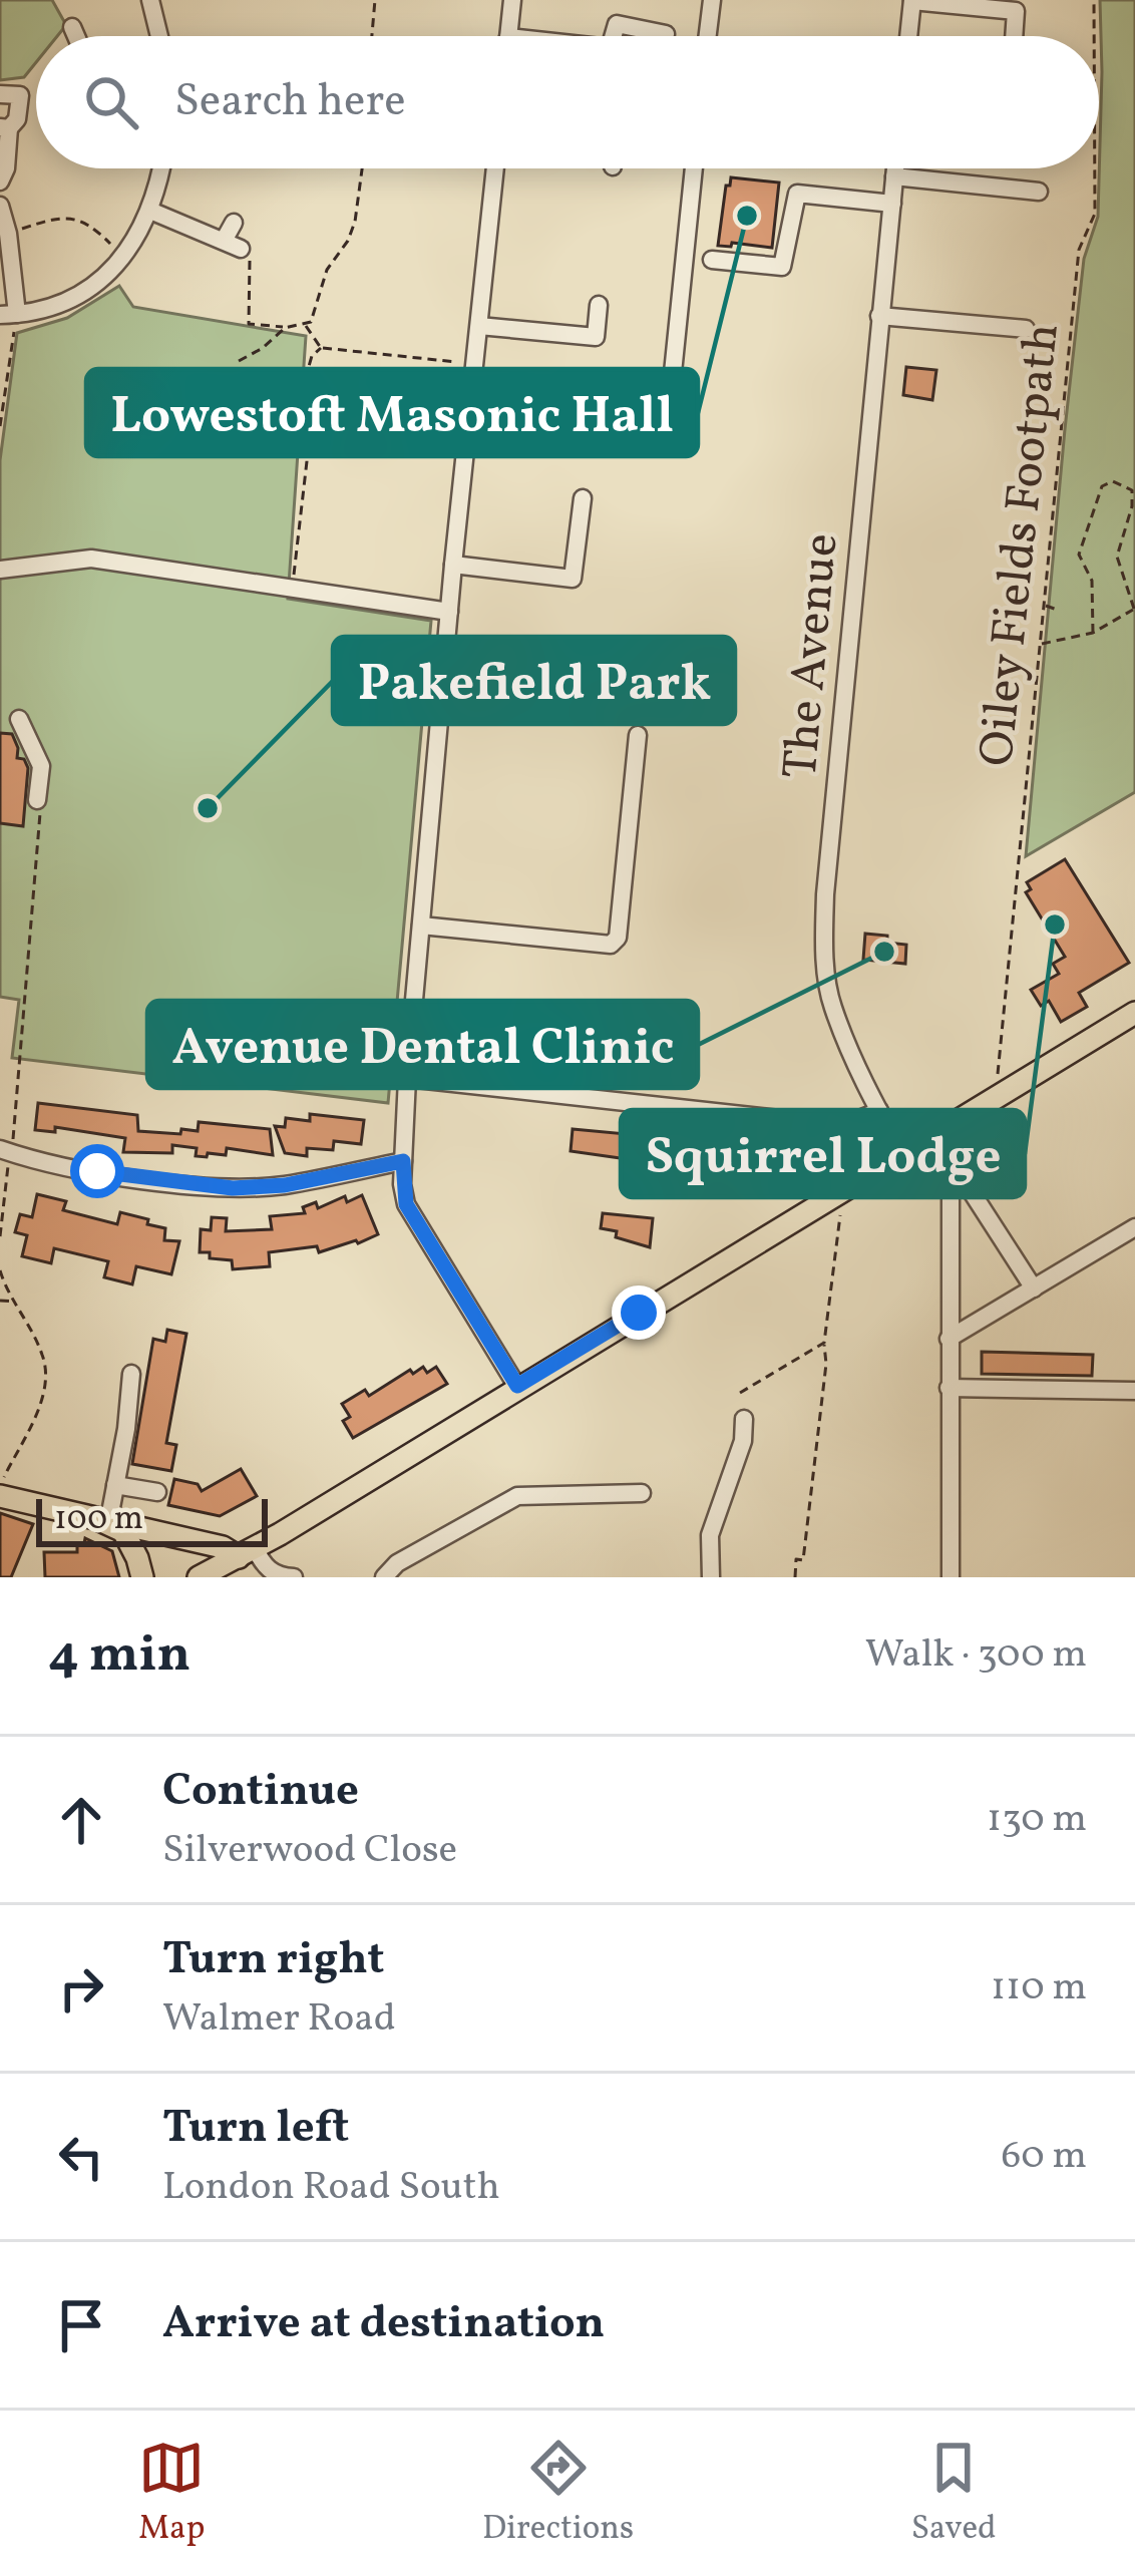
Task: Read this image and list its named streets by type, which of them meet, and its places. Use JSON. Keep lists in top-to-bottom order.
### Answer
{
  "streets": {
    "street": ["The Avenue"],
    "path": ["Oiley Fields Footpath"]
  },
  "places": [
    "Lowestoft Masonic Hall",
    "Pakefield Park",
    "Squirrel Lodge",
    "Avenue Dental Clinic"
  ],
  "scale_bar": "100 m",
  "page": {
    "search": "Search here",
    "scale": "100 m",
    "heading": ["4 min", "Walk · 300 m"],
    "list": [
      ["Continue", "Silverwood Close", "130 m"],
      ["Turn right", "Walmer Road", "110 m"],
      ["Turn left", "London Road South", "60 m"],
      "Arrive at destination"
    ],
    "nav": ["Map", "Directions", "Saved"]
  }
}
